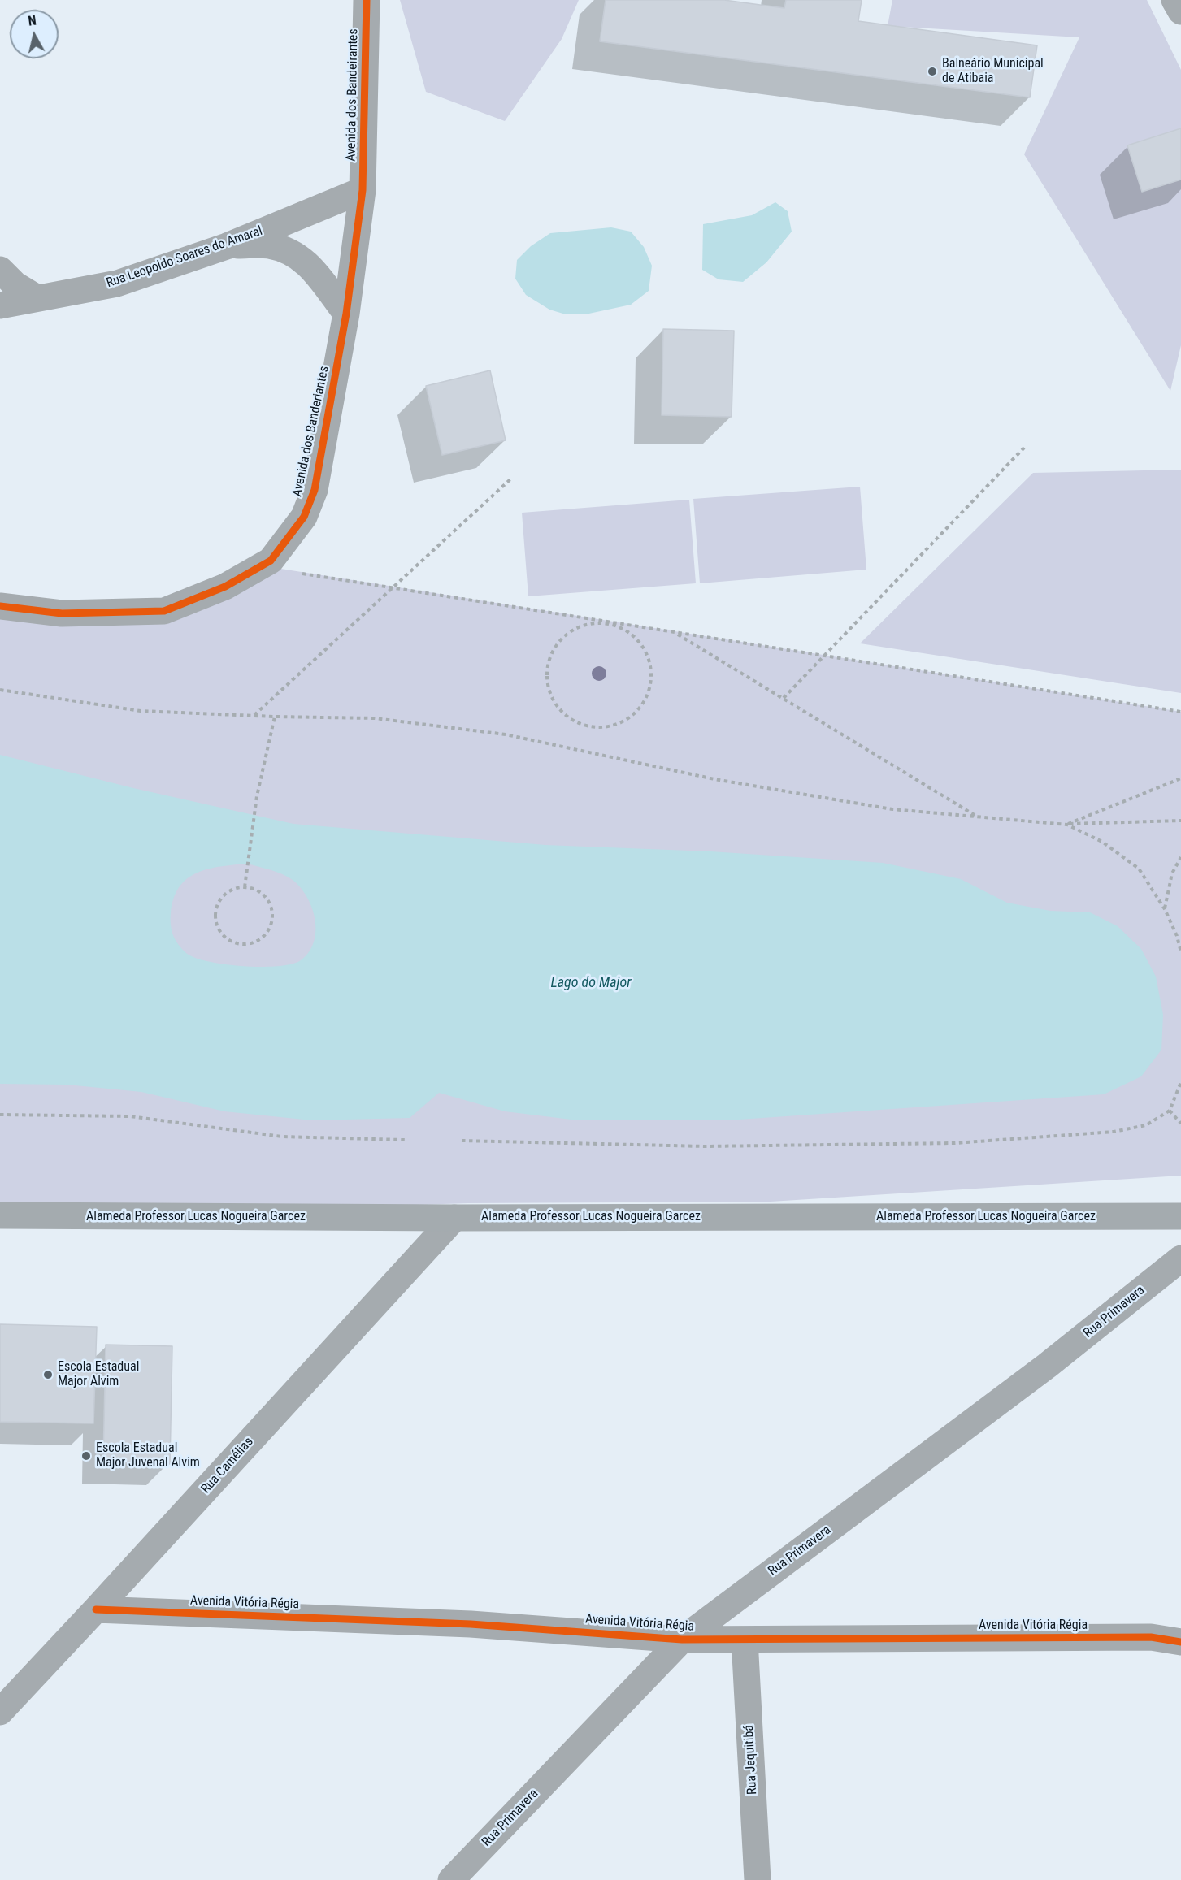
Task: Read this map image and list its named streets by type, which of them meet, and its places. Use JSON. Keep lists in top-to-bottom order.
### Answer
{
  "streets": {
    "main road": ["Alameda Professor Lucas Nogueira Garcez"],
    "street": [
      "Avenida dos Bandeirantes",
      "Rua Leopoldo Soares do Amaral",
      "Avenida dos Banderiantes",
      "Rua Primavera",
      "Rua Camélias",
      "Avenida Vitória Régia",
      "Rua Jequitibá"
    ]
  },
  "crossings": [
    ["Avenida dos Bandeirantes", "Rua Leopoldo Soares do Amaral"],
    ["Avenida dos Bandeirantes", "Avenida dos Banderiantes"],
    ["Rua Leopoldo Soares do Amaral", "Avenida dos Banderiantes"],
    ["Alameda Professor Lucas Nogueira Garcez", "Rua Camélias"],
    ["Rua Primavera", "Avenida Vitória Régia"],
    ["Rua Camélias", "Avenida Vitória Régia"],
    ["Avenida Vitória Régia", "Rua Jequitibá"]
  ],
  "water": ["Lago do Major"],
  "places": ["Balneário Municipal de Atibaia", "Escola Estadual Major Alvim", "Escola Estadual Major Juvenal Alvim"],
  "north": "top"
}
